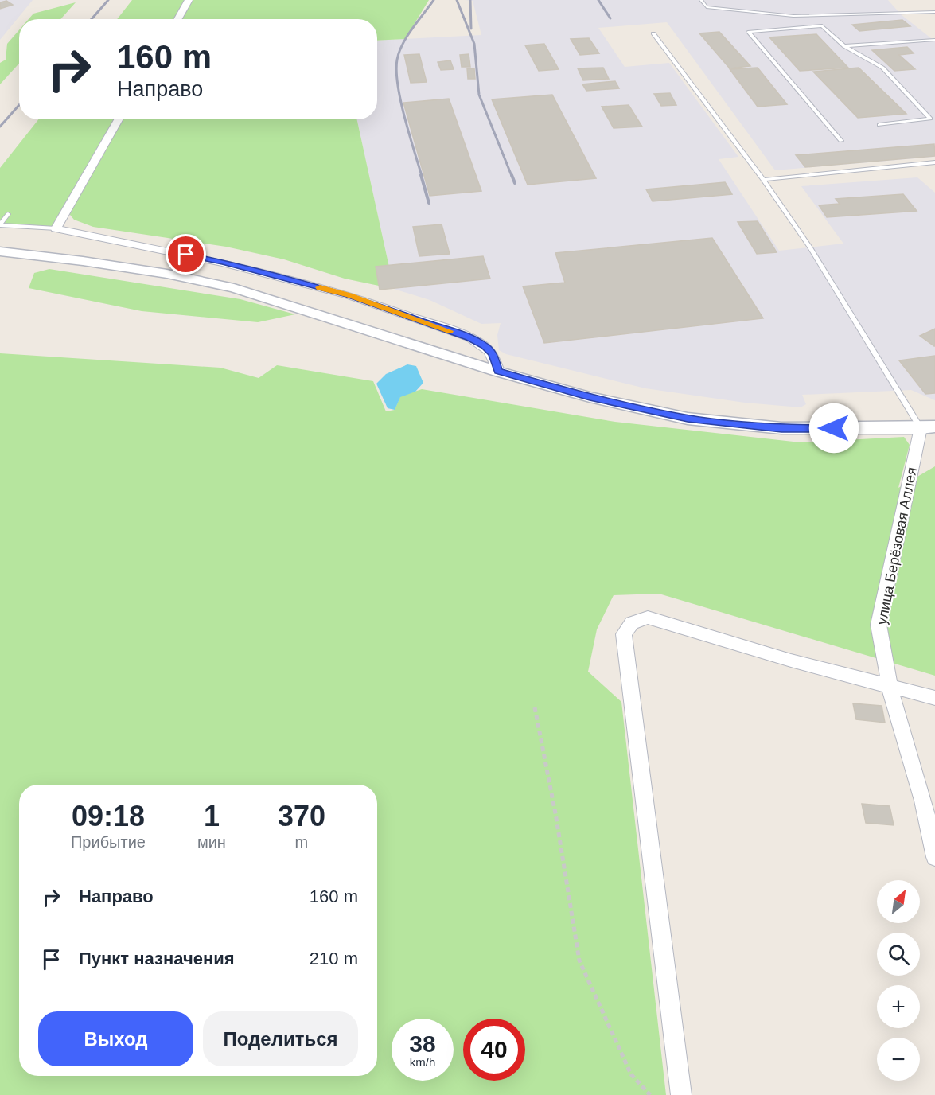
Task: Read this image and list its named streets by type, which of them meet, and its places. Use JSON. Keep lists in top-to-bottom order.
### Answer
{
  "streets": {
    "street": ["улица Берёзовая Аллея"]
  },
  "north": "top right",
  "page": {
    "turn": ["160 m", "Направо"],
    "eta": [
      "09:18",
      "Прибытие",
      "1",
      "мин",
      "370",
      "m"
    ],
    "list": [
      {
        "name": "Направо",
        "value": "160 m"
      },
      {
        "name": "Пункт назначения",
        "value": "210 m"
      }
    ],
    "map_buttons": ["+", "−"],
    "buttons": ["Выход", "Поделиться"],
    "speed": "38 km/h",
    "limit": "40"
  }
}
